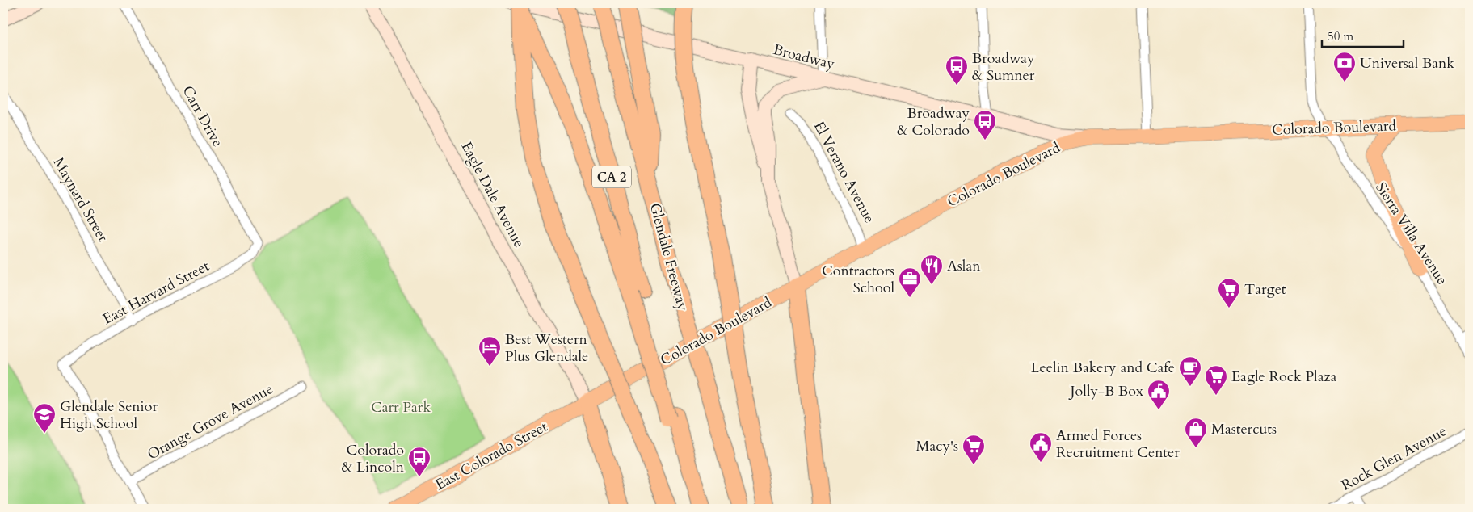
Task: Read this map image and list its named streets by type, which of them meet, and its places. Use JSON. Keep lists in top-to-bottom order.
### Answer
{
  "streets": {
    "highway": ["CA 2", "Glendale Freeway"],
    "main road": [
      "Broadway",
      "Colorado Boulevard",
      "Eagle Dale Avenue",
      "East Colorado Street"
    ],
    "street": [
      "Carr Drive",
      "El Verano Avenue",
      "Maynard Street",
      "Sierra Villa Avenue",
      "East Harvard Street",
      "Orange Grove Avenue",
      "Rock Glen Avenue"
    ]
  },
  "crossings": [
    ["Broadway", "Colorado Boulevard"],
    ["Carr Drive", "East Harvard Street"],
    ["Colorado Boulevard", "El Verano Avenue"],
    ["Colorado Boulevard", "Eagle Dale Avenue"],
    ["Colorado Boulevard", "Sierra Villa Avenue"],
    ["Colorado Boulevard", "East Colorado Street"],
    ["Eagle Dale Avenue", "East Colorado Street"],
    ["Maynard Street", "East Harvard Street"],
    ["East Harvard Street", "Orange Grove Avenue"]
  ],
  "parks": ["Carr Park"],
  "places": {
    "bank": ["Universal Bank"],
    "bus stop": ["Broadway & Sumner", "Broadway & Colorado", "Colorado & Lincoln"],
    "restaurant": ["Aslan"],
    "office": ["Contractors School"],
    "supermarket": ["Target", "Eagle Rock Plaza", "Macy's"],
    "hotel": ["Best Western Plus Glendale"],
    "cafe": ["Leelin Bakery and Cafe"],
    "public building": ["Jolly-B Box", "Armed Forces Recruitment Center"],
    "school or university": ["Glendale Senior High School"],
    "shop": ["Mastercuts"]
  },
  "scale_bar": "50 m"
}
